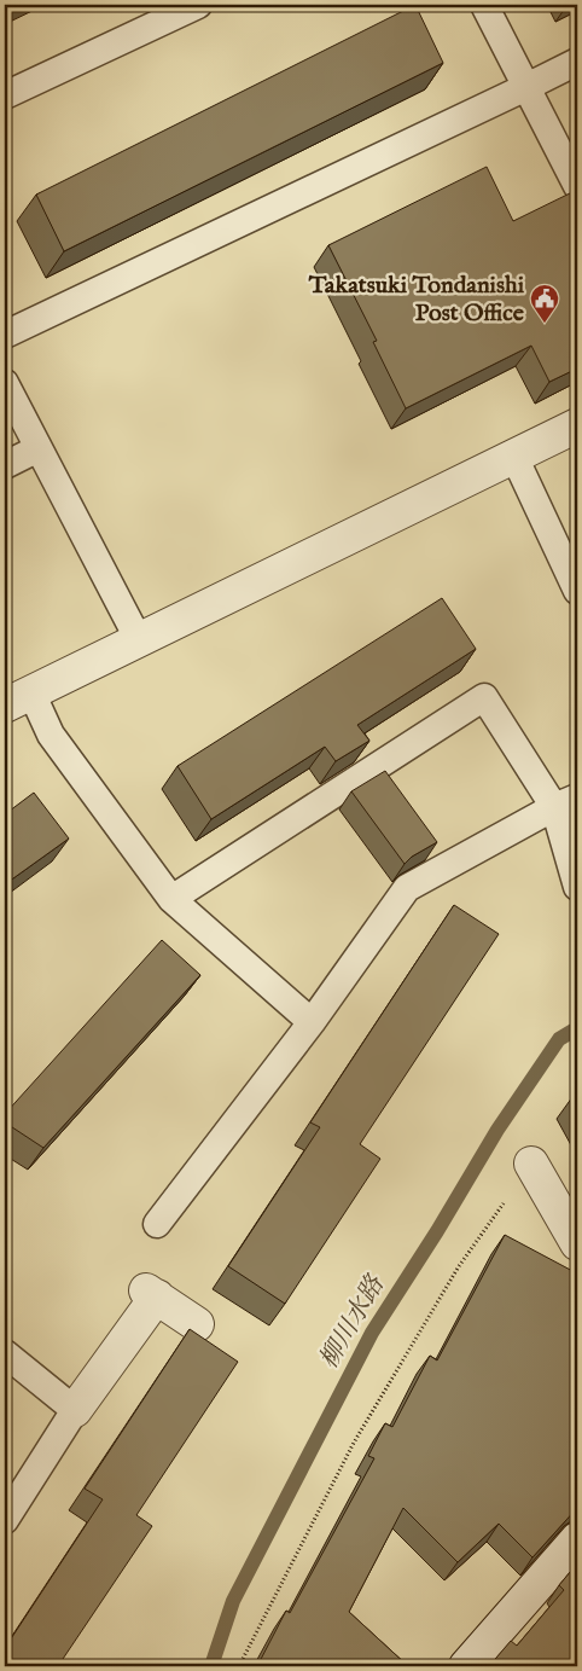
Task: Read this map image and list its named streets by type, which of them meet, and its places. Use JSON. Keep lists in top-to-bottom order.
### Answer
{
  "water": ["柳川水路"],
  "places": {
    "public building": ["Takatsuki Tondanishi Post Office"]
  }
}
